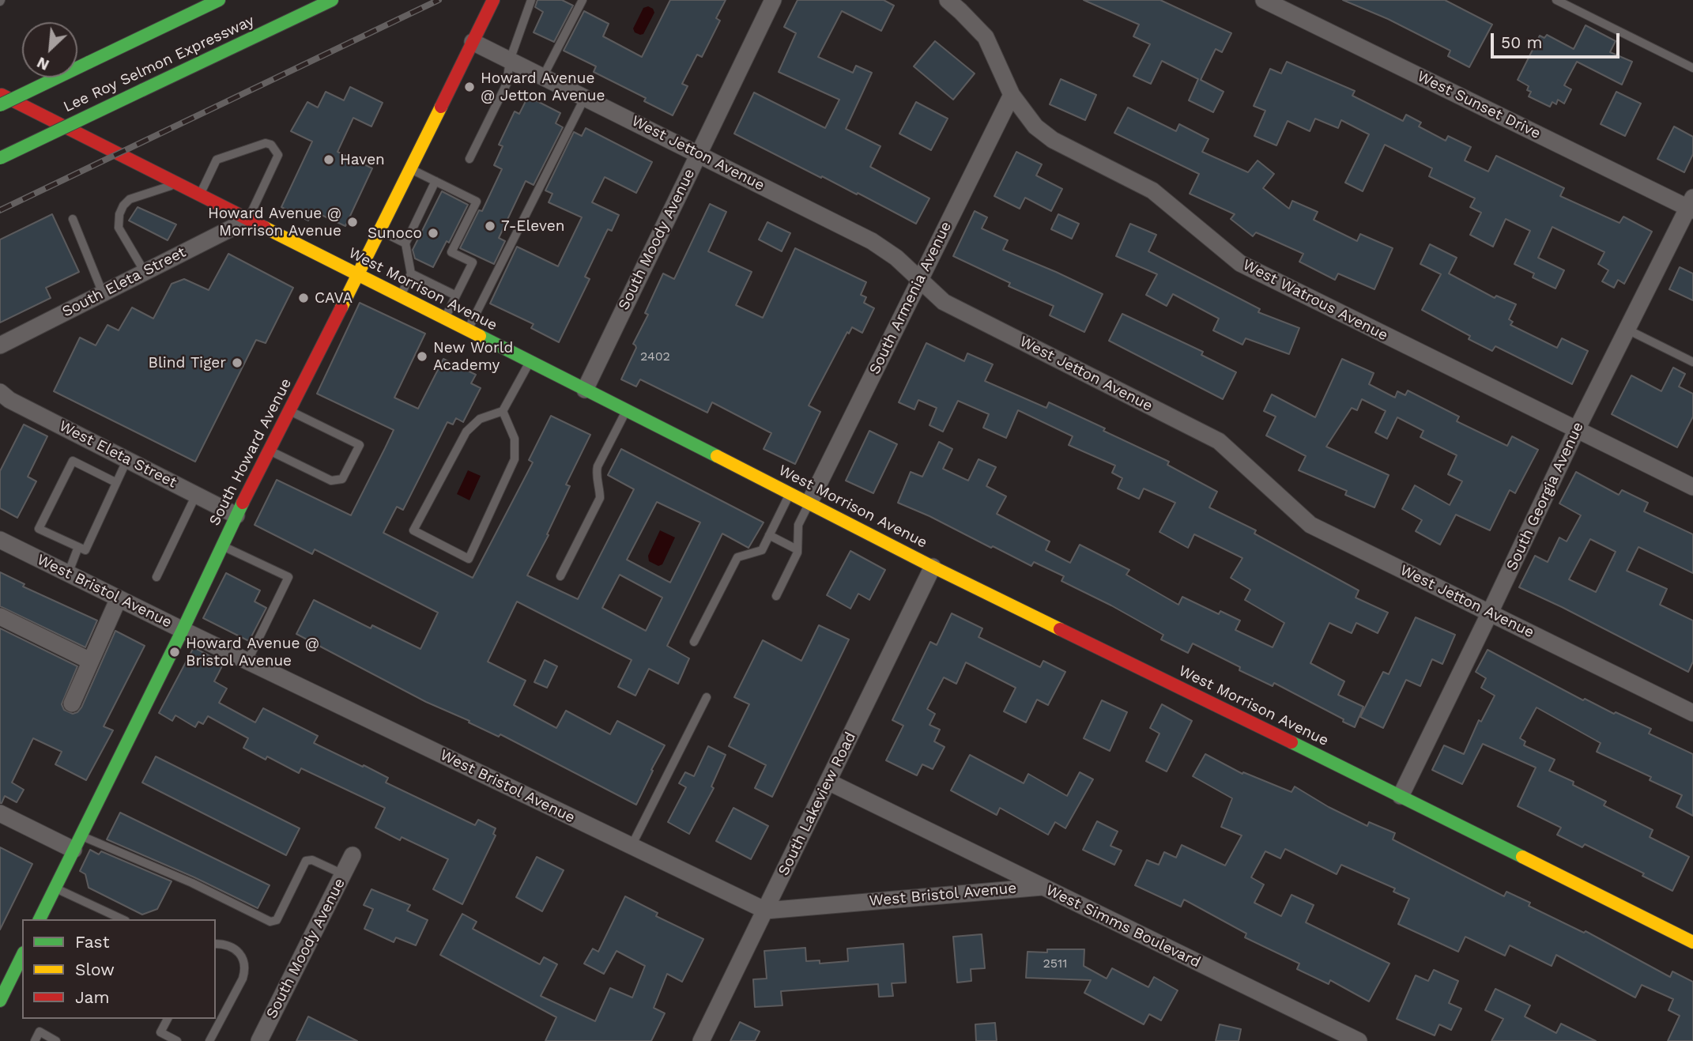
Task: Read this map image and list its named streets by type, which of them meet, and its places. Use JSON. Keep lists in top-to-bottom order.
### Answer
{
  "streets": {
    "main road": ["Lee Roy Selmon Expressway", "West Morrison Avenue", "South Howard Avenue"],
    "street": [
      "West Sunset Drive",
      "West Jetton Avenue",
      "South Moody Avenue",
      "South Eleta Street",
      "South Armenia Avenue",
      "West Watrous Avenue",
      "West Eleta Street",
      "South Georgia Avenue",
      "West Bristol Avenue",
      "South Lakeview Road",
      "West Simms Boulevard"
    ]
  },
  "crossings": [
    ["West Sunset Drive", "South Georgia Avenue"],
    ["West Jetton Avenue", "South Moody Avenue"],
    ["West Jetton Avenue", "South Armenia Avenue"],
    ["West Jetton Avenue", "South Howard Avenue"],
    ["West Jetton Avenue", "South Georgia Avenue"],
    ["South Moody Avenue", "West Morrison Avenue"],
    ["South Eleta Street", "West Morrison Avenue"],
    ["West Morrison Avenue", "South Armenia Avenue"],
    ["West Morrison Avenue", "South Howard Avenue"],
    ["West Morrison Avenue", "South Georgia Avenue"],
    ["West Morrison Avenue", "South Lakeview Road"],
    ["South Armenia Avenue", "West Watrous Avenue"],
    ["West Watrous Avenue", "South Georgia Avenue"],
    ["South Howard Avenue", "West Eleta Street"],
    ["South Howard Avenue", "West Bristol Avenue"],
    ["West Bristol Avenue", "South Lakeview Road"],
    ["West Bristol Avenue", "West Simms Boulevard"],
    ["South Lakeview Road", "West Simms Boulevard"]
  ],
  "places": [
    "Howard Avenue @ Jetton Avenue",
    "Haven",
    "Howard Avenue @ Morrison Avenue",
    "7-Eleven",
    "Sunoco",
    "CAVA",
    "New World Academy",
    "Blind Tiger",
    "Howard Avenue @ Bristol Avenue"
  ],
  "house_numbers": ["2402", "2511"],
  "legend": ["Fast", "Slow", "Jam"],
  "scale_bar": "50 m",
  "north": "bottom left"
}
